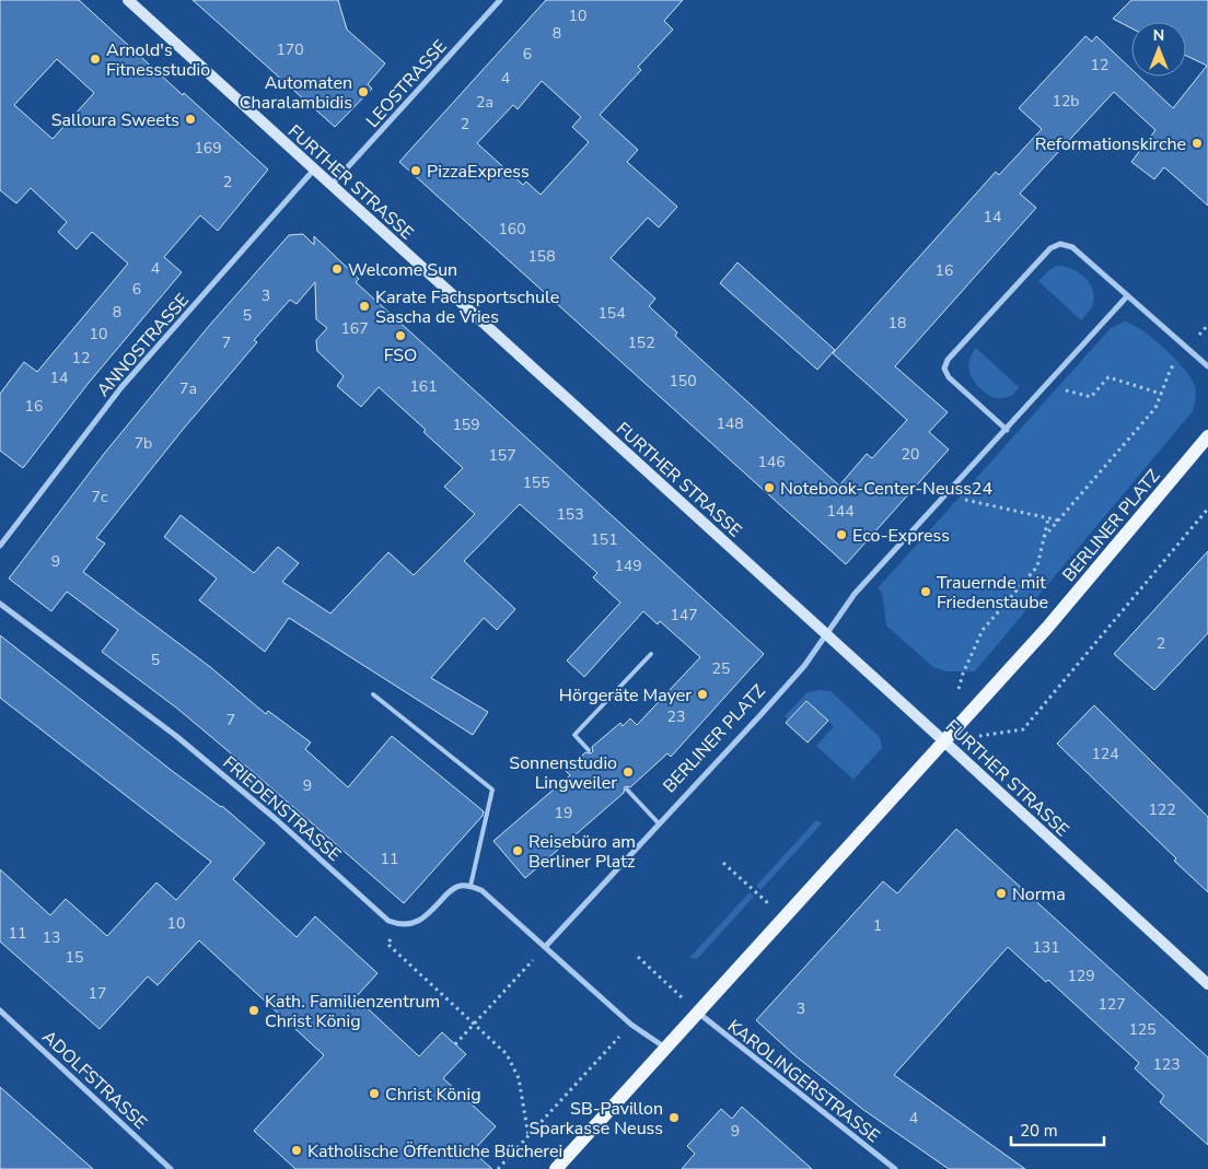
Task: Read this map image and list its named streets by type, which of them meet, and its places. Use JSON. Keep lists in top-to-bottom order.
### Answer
{
  "streets": {
    "main road": ["FURTHER STRASSE", "BERLINER PLATZ"],
    "street": [
      "LEOSTRASSE",
      "ANNOSTRASSE",
      "FRIEDENSTRASSE",
      "ADOLFSTRASSE",
      "KAROLINGERSTRASSE"
    ]
  },
  "crossings": [
    ["LEOSTRASSE", "FURTHER STRASSE"],
    ["FURTHER STRASSE", "ANNOSTRASSE"],
    ["FURTHER STRASSE", "BERLINER PLATZ"],
    ["BERLINER PLATZ", "KAROLINGERSTRASSE"]
  ],
  "places": [
    "Arnold's Fitnessstudio",
    "Automaten Charalambidis",
    "Salloura Sweets",
    "Reformationskirche",
    "PizzaExpress",
    "Welcome Sun",
    "Karate Fachsportschule Sascha de Vries",
    "FSO",
    "Notebook-Center-Neuss24",
    "Eco-Express",
    "Trauernde mit Friedenstaube",
    "Hörgeräte Mayer",
    "Sonnenstudio Lingweiler",
    "Reisebüro am Berliner Platz",
    "Norma",
    "Kath. Familienzentrum Christ König",
    "Christ König",
    "SB-Pavillon Sparkasse Neuss",
    "Katholische Öffentliche Bücherei"
  ],
  "house_numbers": [
    "10",
    "8",
    "170",
    "6",
    "12",
    "4",
    "12b",
    "2a",
    "2",
    "169",
    "2",
    "14",
    "160",
    "158",
    "4",
    "16",
    "6",
    "3",
    "8",
    "154",
    "5",
    "18",
    "167",
    "10",
    "7",
    "152",
    "12",
    "14",
    "150",
    "161",
    "7a",
    "16",
    "148",
    "159",
    "7b",
    "20",
    "157",
    "146",
    "155",
    "7c",
    "144",
    "153",
    "151",
    "9",
    "149",
    "147",
    "2",
    "5",
    "25",
    "23",
    "7",
    "124",
    "9",
    "122",
    "19",
    "11",
    "10",
    "1",
    "11",
    "13",
    "131",
    "15",
    "129",
    "17",
    "127",
    "3",
    "125",
    "123",
    "4",
    "9"
  ],
  "scale_bar": "20 m",
  "north": "top"
}
